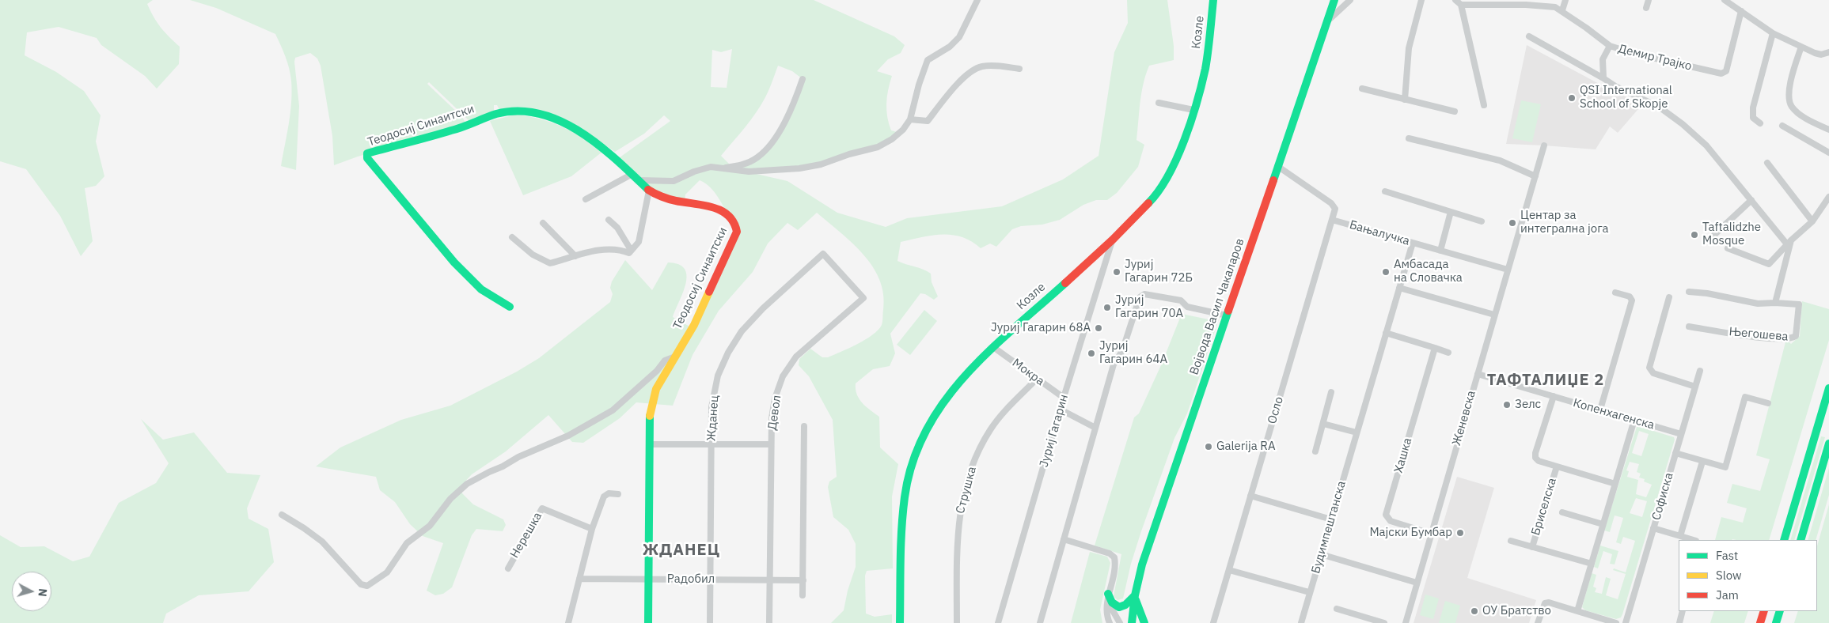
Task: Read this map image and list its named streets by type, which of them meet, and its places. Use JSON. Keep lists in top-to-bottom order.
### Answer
{
  "streets": {
    "street": [
      "Козле",
      "Демир Трајко",
      "Теодосиј Синаитски",
      "Бањалучка",
      "Војвода Васил Чакаларов",
      "Његошева",
      "Мокра",
      "Осло",
      "Девол",
      "Копенхагенска",
      "Жданец",
      "Женевска",
      "Јуриј Гагарин",
      "Хашка",
      "Струшка",
      "Софиска",
      "Бриселска",
      "Будимпештанска",
      "Нерешка",
      "Радобил"
    ]
  },
  "crossings": [
    ["Козле", "Мокра"],
    ["Козле", "Јуриј Гагарин"],
    ["Теодосиј Синаитски", "Радобил"],
    ["Бањалучка", "Осло"],
    ["Бањалучка", "Женевска"],
    ["Бањалучка", "Будимпештанска"],
    ["Мокра", "Јуриј Гагарин"],
    ["Мокра", "Струшка"],
    ["Девол", "Жданец"],
    ["Девол", "Радобил"],
    ["Копенхагенска", "Женевска"],
    ["Копенхагенска", "Софиска"],
    ["Копенхагенска", "Бриселска"],
    ["Жданец", "Радобил"],
    ["Женевска", "Хашка"]
  ],
  "districts": ["ТАФТАЛИЏЕ 2", "ЖДАНЕЦ"],
  "places": [
    "QSI International School of Skopje",
    "Центар за интегрална јога",
    "Taftalidzhe Mosque",
    "Јуриј Гагарин 72Б",
    "Амбасада на Словачка",
    "Јуриј Гагарин 70А",
    "Јуриј Гагарин 68А",
    "Јуриј Гагарин 64А",
    "Зелс",
    "Galerija RA",
    "Мајски Бумбар",
    "ОУ Братство"
  ],
  "legend": ["Fast", "Slow", "Jam"],
  "north": "right"
}
